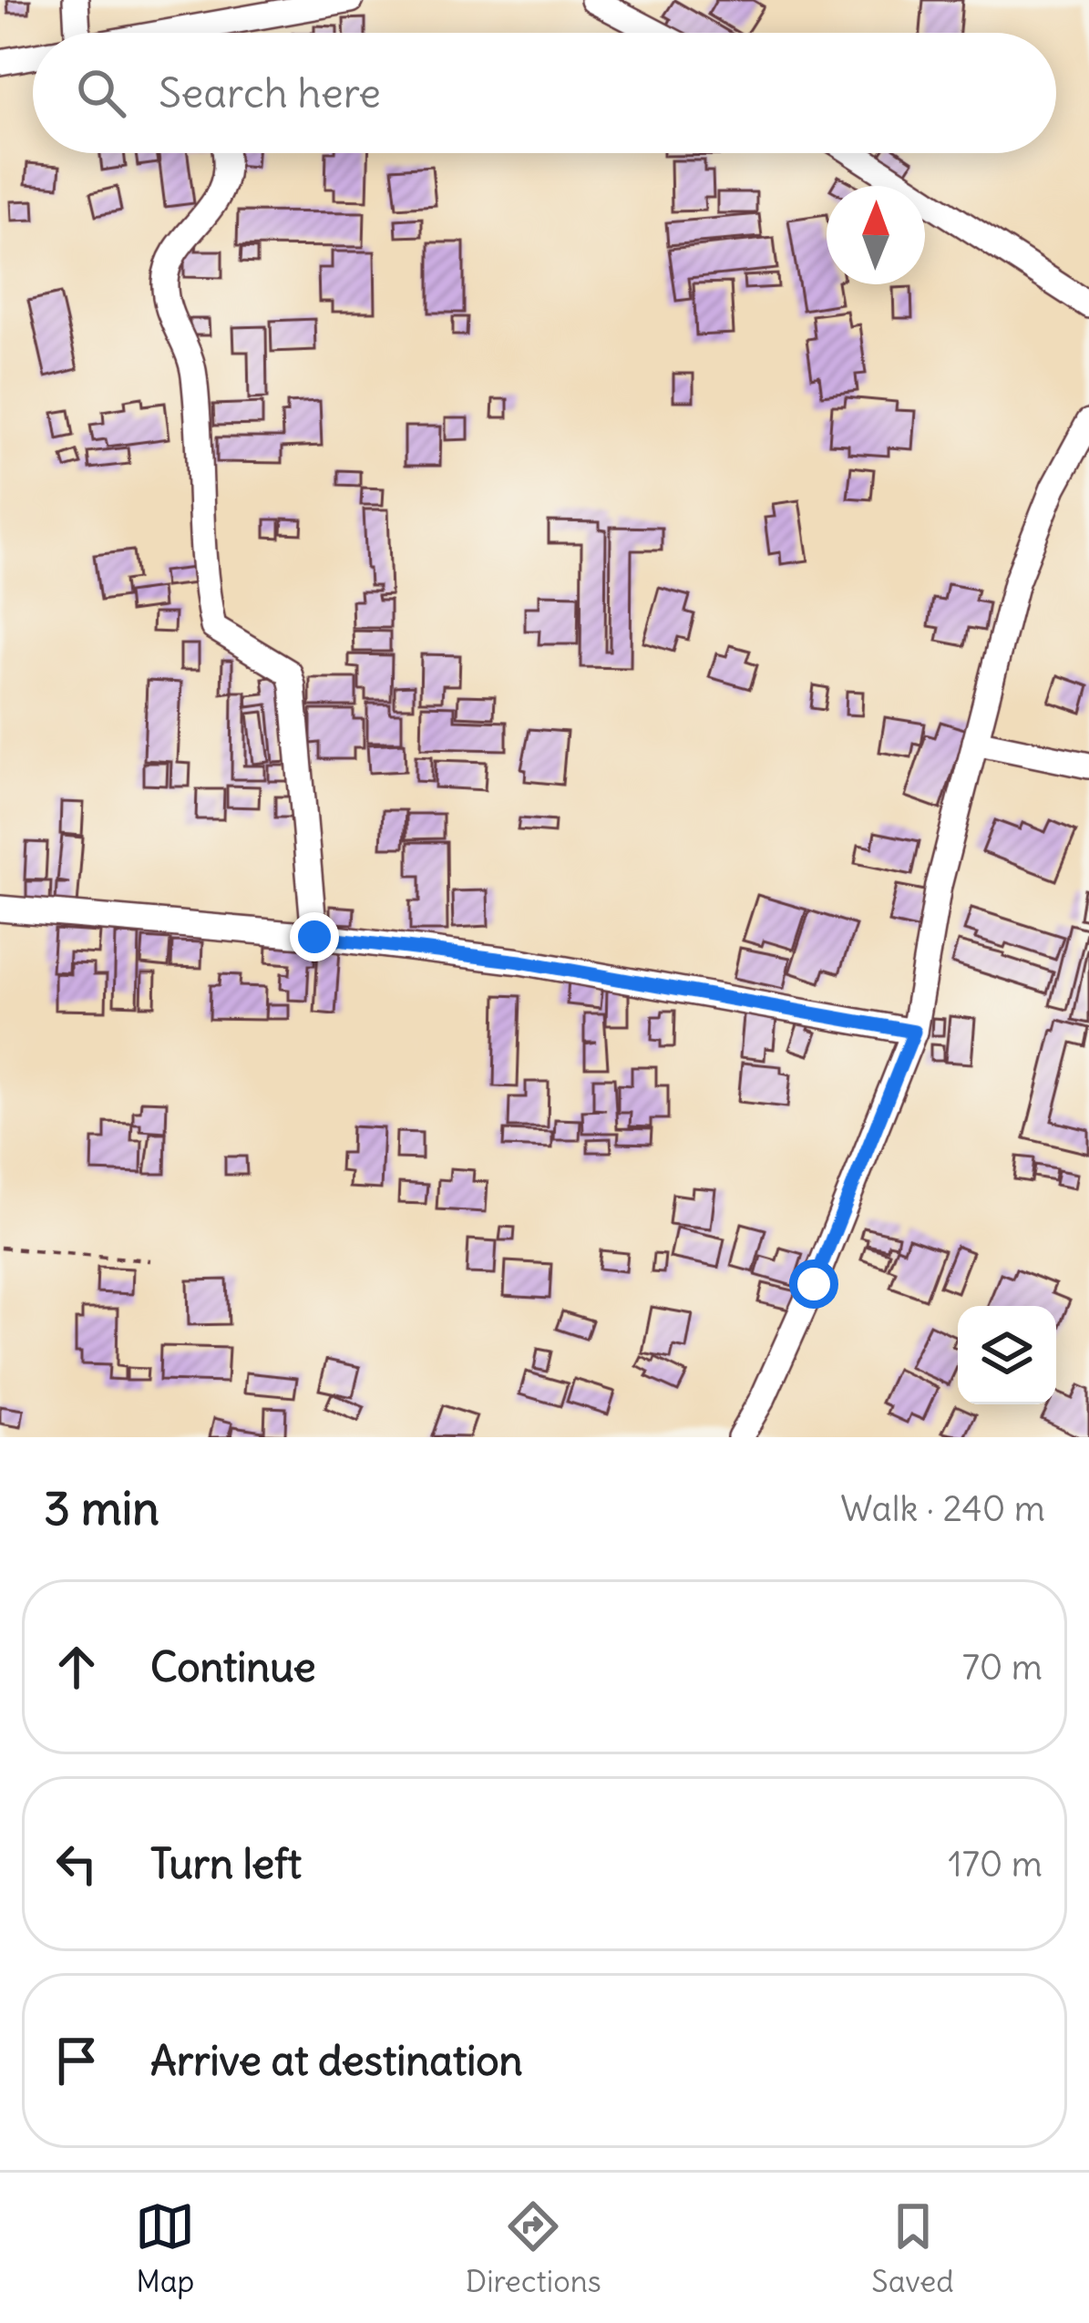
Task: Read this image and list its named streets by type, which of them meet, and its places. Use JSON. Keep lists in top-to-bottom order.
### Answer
{
  "north": "top",
  "page": {
    "search": "Search here",
    "heading": ["3 min", "Walk · 240 m"],
    "list": [
      ["Continue", "70 m"],
      ["Turn left", "170 m"],
      "Arrive at destination"
    ],
    "nav": ["Map", "Directions", "Saved"]
  }
}
